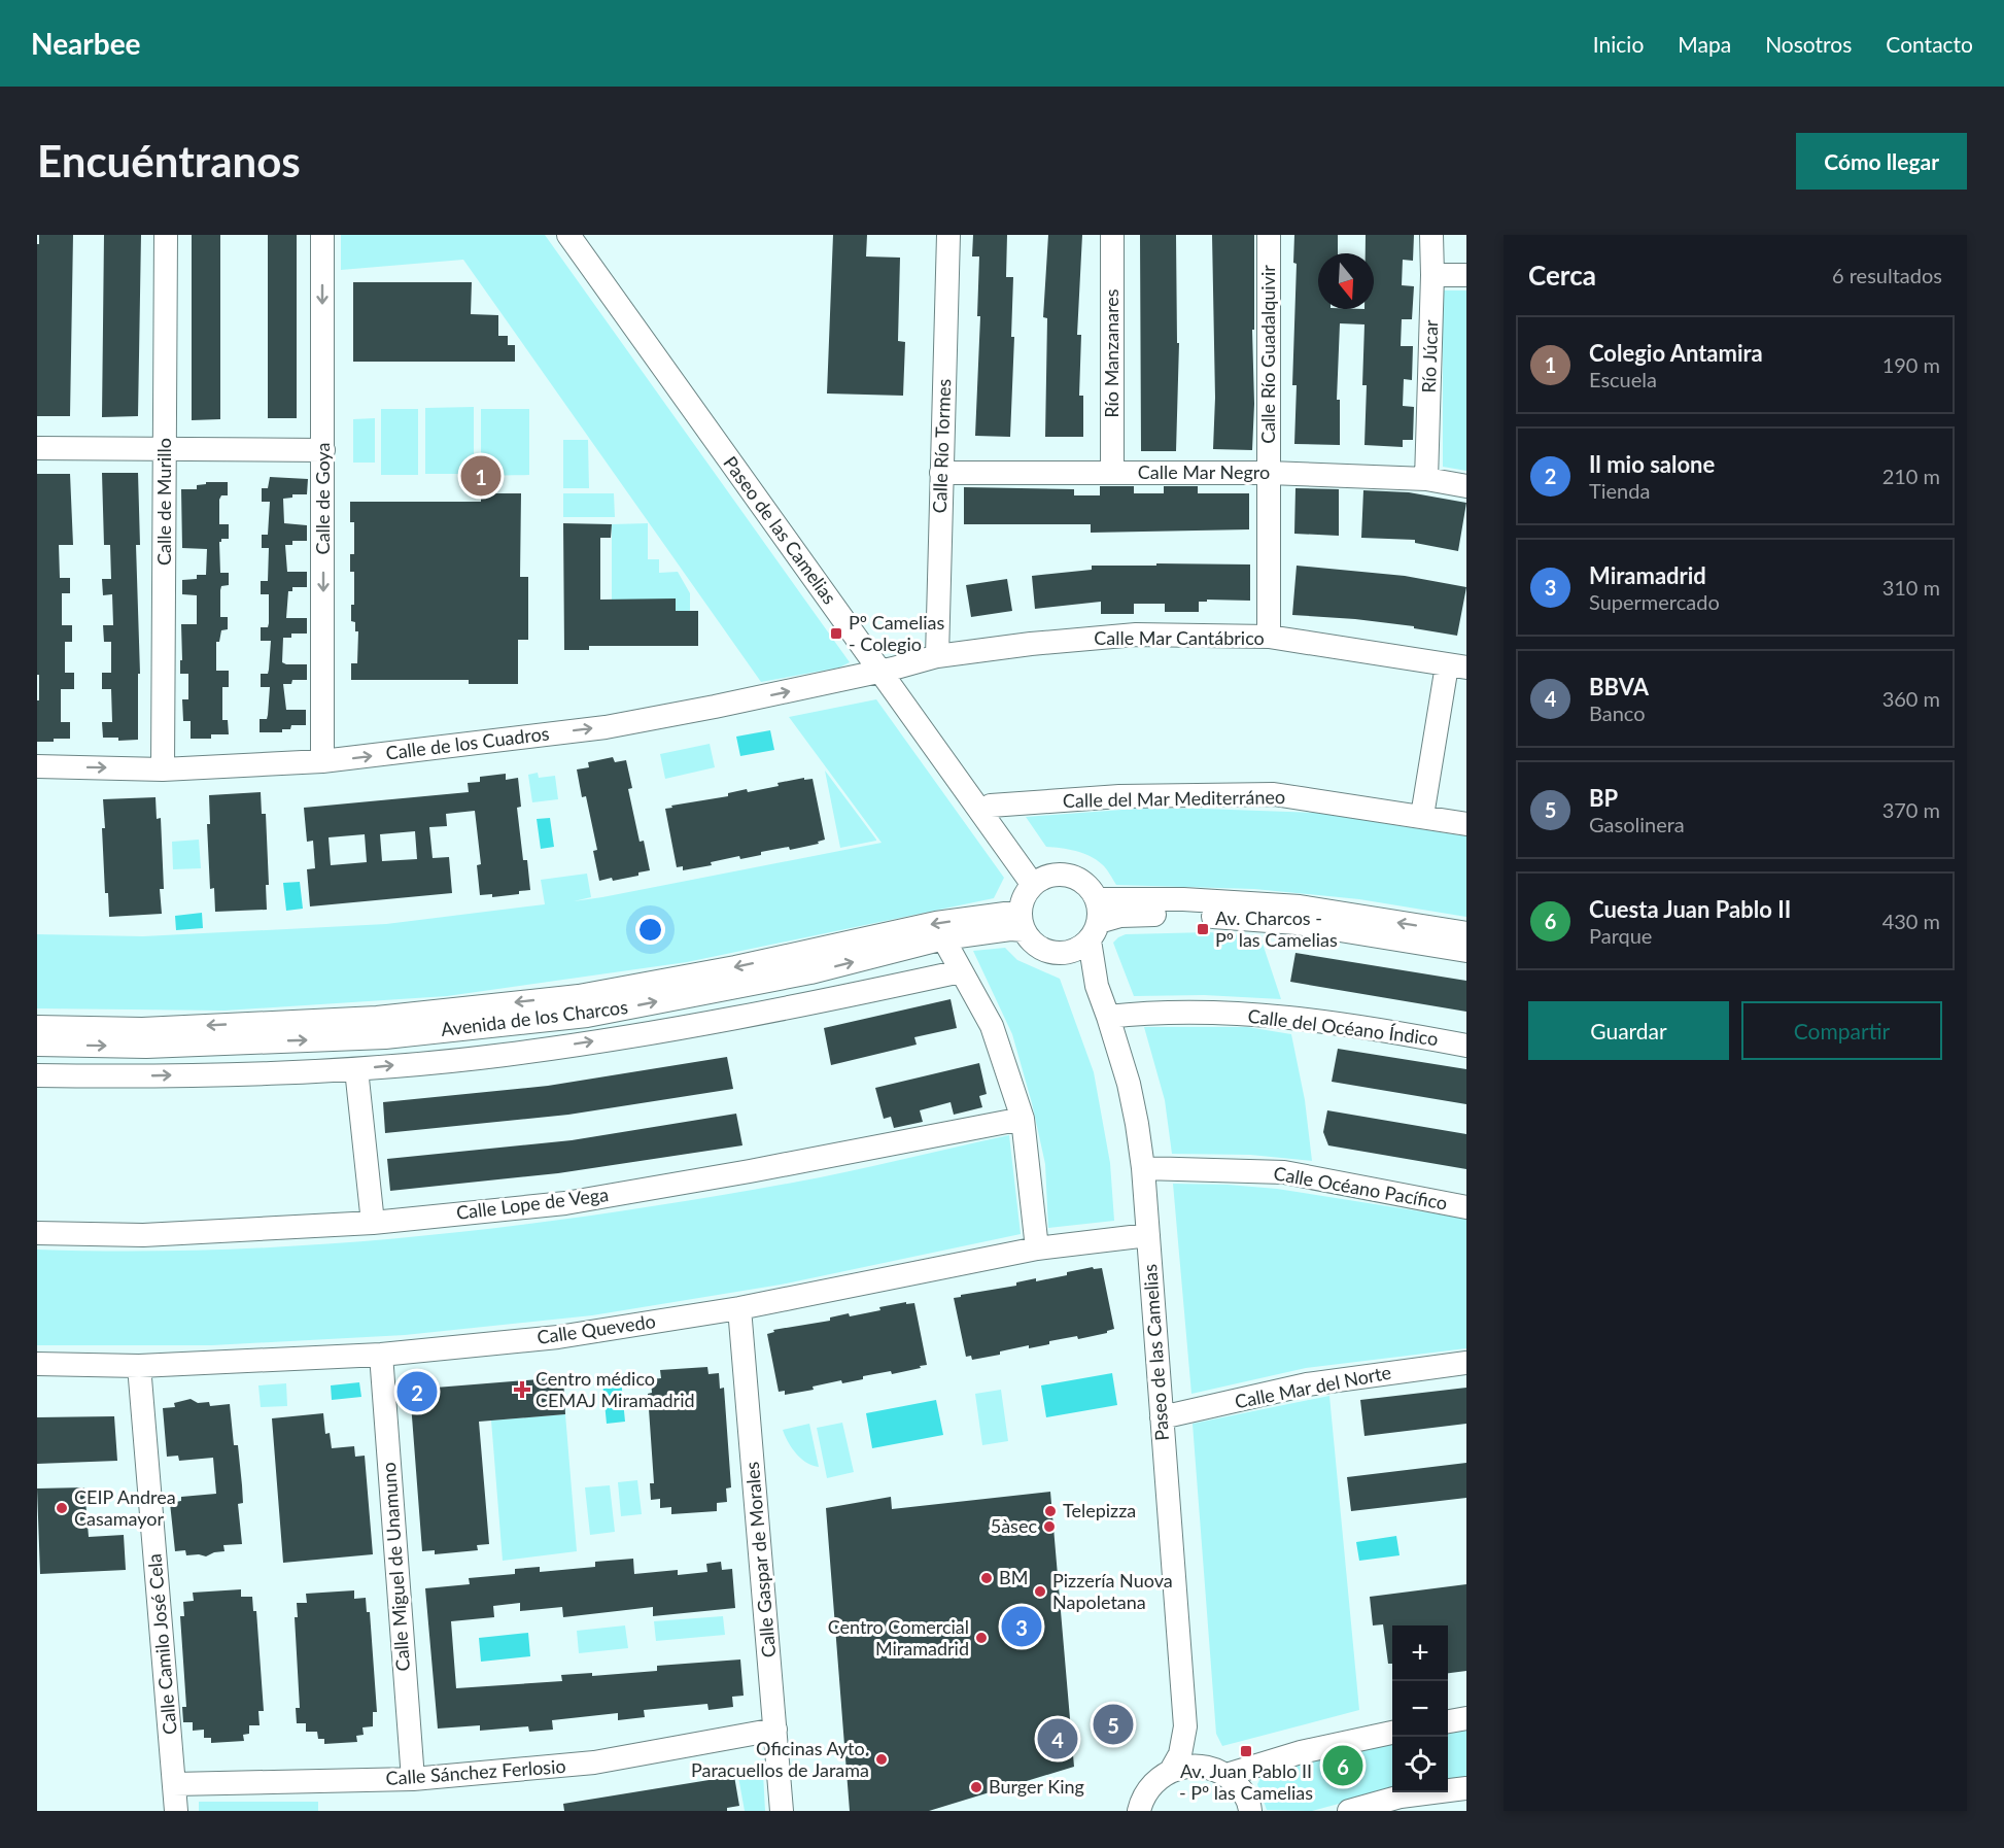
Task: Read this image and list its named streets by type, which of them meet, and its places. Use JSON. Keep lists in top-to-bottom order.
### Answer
{
  "streets": {
    "street": [
      "Río Manzanares",
      "Calle Río Guadalquivir",
      "Río Júcar",
      "Calle Río Tormes",
      "Calle Mar Negro",
      "Calle de Goya",
      "Calle de Murillo",
      "Paseo de las Camelias",
      "Calle Mar Cantábrico",
      "Calle de los Cuadros",
      "Calle del Mar Mediterráneo",
      "Avenida de los Charcos",
      "Calle del Océano Índico",
      "Calle Océano Pacífico",
      "Calle Lope de Vega",
      "Calle Quevedo",
      "Calle Mar del Norte",
      "Calle Gaspar de Morales",
      "Calle Miguel de Unamuno",
      "Calle Camilo José Cela",
      "Calle Sánchez Ferlosio"
    ]
  },
  "crossings": [
    ["Río Manzanares", "Calle Mar Negro"],
    ["Calle Río Guadalquivir", "Calle Mar Negro"],
    ["Calle Río Guadalquivir", "Calle Mar Cantábrico"],
    ["Río Júcar", "Calle Mar Negro"],
    ["Calle Río Tormes", "Calle Mar Negro"],
    ["Calle Río Tormes", "Calle Mar Cantábrico"],
    ["Calle de Goya", "Calle de los Cuadros"],
    ["Calle de Murillo", "Calle de los Cuadros"],
    ["Paseo de las Camelias", "Calle Mar Cantábrico"],
    ["Paseo de las Camelias", "Calle de los Cuadros"],
    ["Paseo de las Camelias", "Calle del Mar Mediterráneo"],
    ["Paseo de las Camelias", "Avenida de los Charcos"],
    ["Paseo de las Camelias", "Calle del Océano Índico"],
    ["Paseo de las Camelias", "Calle Océano Pacífico"],
    ["Paseo de las Camelias", "Calle Quevedo"],
    ["Paseo de las Camelias", "Calle Mar del Norte"],
    ["Calle Mar Cantábrico", "Calle de los Cuadros"],
    ["Calle Quevedo", "Calle Gaspar de Morales"],
    ["Calle Quevedo", "Calle Miguel de Unamuno"],
    ["Calle Quevedo", "Calle Camilo José Cela"],
    ["Calle Gaspar de Morales", "Calle Sánchez Ferlosio"],
    ["Calle Miguel de Unamuno", "Calle Sánchez Ferlosio"],
    ["Calle Camilo José Cela", "Calle Sánchez Ferlosio"]
  ],
  "one_way": ["Calle de Goya", "Calle de los Cuadros"],
  "places": {
    "transit": ["Pº Camelias - Colegio", "Av. Charcos - Pº las Camelias", "Av. Juan Pablo II - Pº las Camelias"],
    "health": ["Centro médico CEMAJ Miramadrid"],
    "other": [
      "CEIP Andrea Casamayor",
      "Telepizza",
      "5àsec",
      "BM",
      "Pizzería Nuova Napoletana",
      "Centro Comercial Miramadrid",
      "Oficinas Ayto. Paracuellos de Jarama",
      "Burger King"
    ]
  },
  "north": "bottom",
  "page": {
    "header": "Nearbee",
    "nav": [
      "Inicio",
      "Mapa",
      "Nosotros",
      "Contacto"
    ],
    "buttons": [
      "Cómo llegar",
      ["Guardar", "Compartir"]
    ],
    "title": "Encuéntranos",
    "heading": ["Cerca", "6 resultados"],
    "list": [
      {
        "mark": "1",
        "name": "Colegio Antamira",
        "note": "Escuela",
        "value": "190 m"
      },
      {
        "mark": "2",
        "name": "Il mio salone",
        "note": "Tienda",
        "value": "210 m"
      },
      {
        "mark": "3",
        "name": "Miramadrid",
        "note": "Supermercado",
        "value": "310 m"
      },
      {
        "mark": "4",
        "name": "BBVA",
        "note": "Banco",
        "value": "360 m"
      },
      {
        "mark": "5",
        "name": "BP",
        "note": "Gasolinera",
        "value": "370 m"
      },
      {
        "mark": "6",
        "name": "Cuesta Juan Pablo II",
        "note": "Parque",
        "value": "430 m"
      }
    ],
    "pins": [
      "1",
      "2",
      "3",
      "5",
      "4",
      "6"
    ],
    "map_buttons": ["+", "−"]
  }
}
